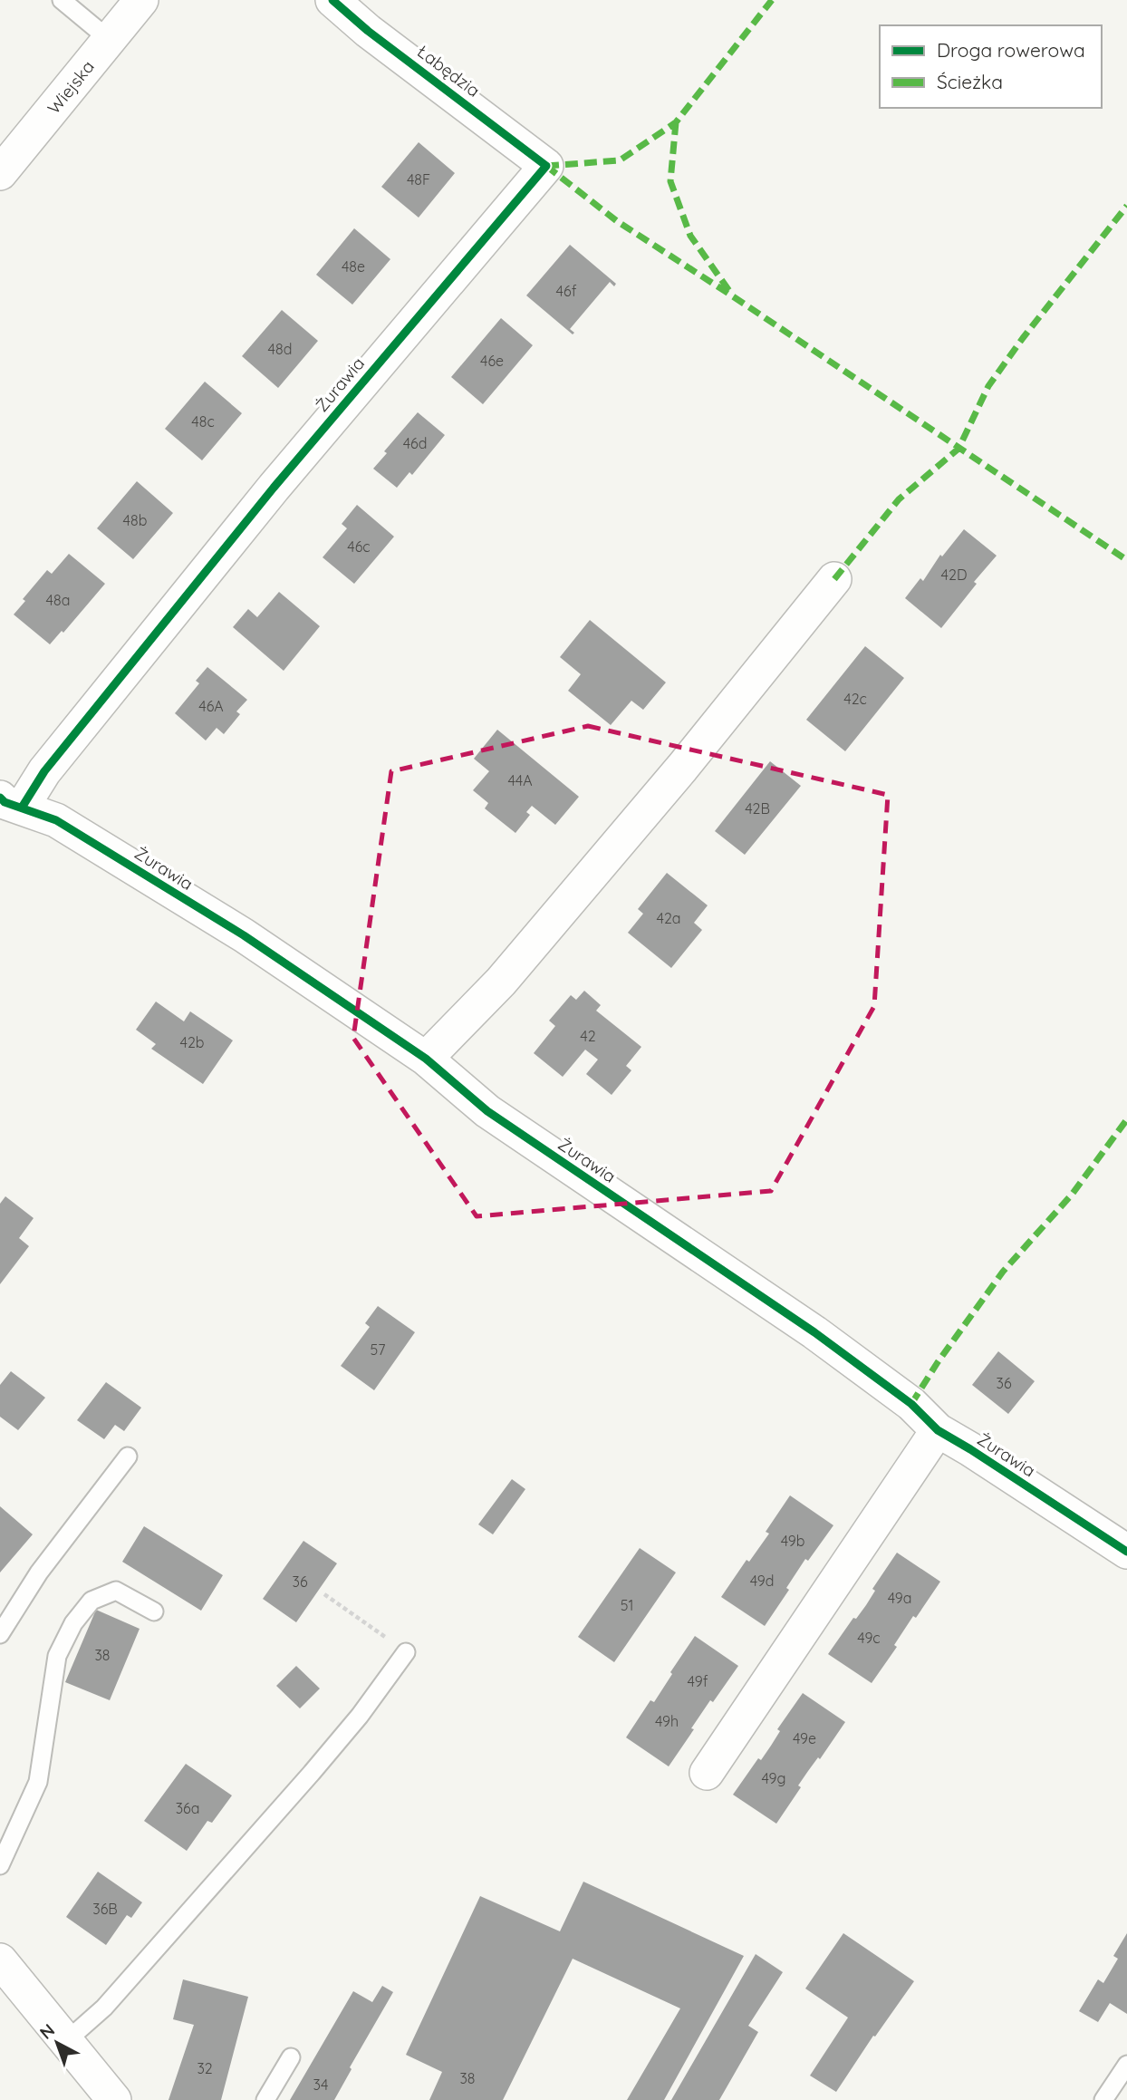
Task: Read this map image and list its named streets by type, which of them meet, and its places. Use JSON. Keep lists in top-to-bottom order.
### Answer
{
  "streets": {
    "street": ["Łabędzia", "Wiejska", "Żurawia"]
  },
  "crossings": [
    ["Łabędzia", "Żurawia"]
  ],
  "house_numbers": [
    "48F",
    "48e",
    "46f",
    "48d",
    "46e",
    "48c",
    "46d",
    "48b",
    "46c",
    "42D",
    "48a",
    "42c",
    "46A",
    "44A",
    "42B",
    "42a",
    "42",
    "42b",
    "57",
    "36",
    "49b",
    "49d",
    "36",
    "49a",
    "51",
    "49c",
    "38",
    "49f",
    "49h",
    "49e",
    "49g",
    "36a",
    "36B",
    "32",
    "38",
    "34"
  ],
  "legend": ["Droga rowerowa", "Ścieżka"],
  "north": "top left"
}
